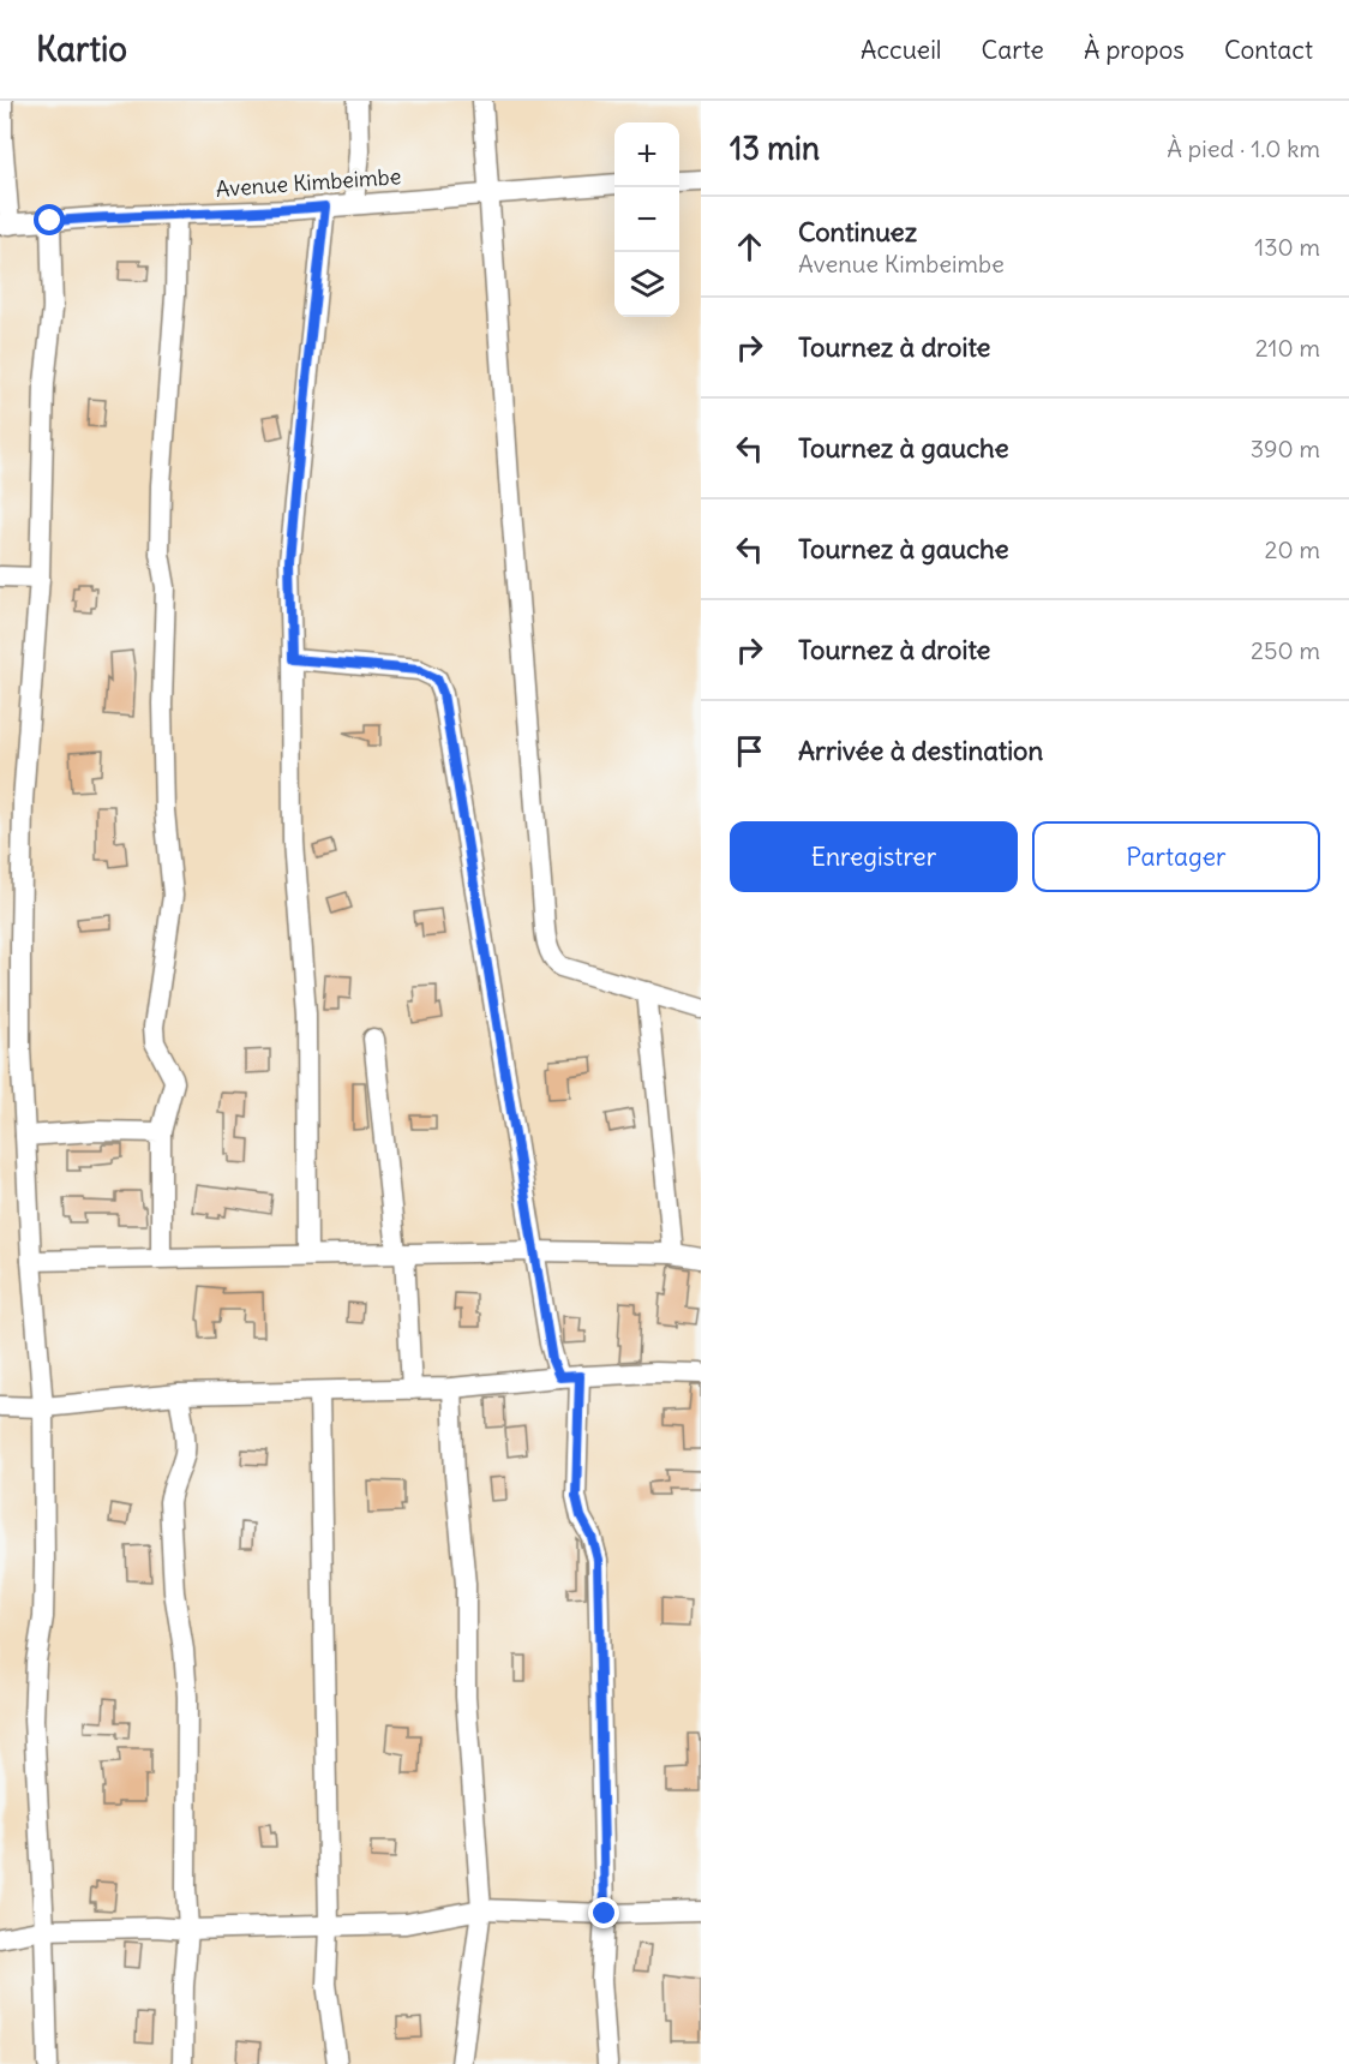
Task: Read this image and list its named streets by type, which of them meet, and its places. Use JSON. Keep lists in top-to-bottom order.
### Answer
{
  "streets": {
    "street": ["Avenue Kimbeimbe"]
  },
  "page": {
    "header": "Kartio",
    "nav": [
      "Accueil",
      "Carte",
      "À propos",
      "Contact"
    ],
    "heading": ["13 min", "À pied · 1.0 km"],
    "map_buttons": ["+", "−"],
    "list": [
      ["Continuez", "Avenue Kimbeimbe", "130 m"],
      ["Tournez à droite", "210 m"],
      ["Tournez à gauche", "390 m"],
      ["Tournez à gauche", "20 m"],
      ["Tournez à droite", "250 m"],
      "Arrivée à destination"
    ],
    "buttons": ["Enregistrer", "Partager"]
  }
}
